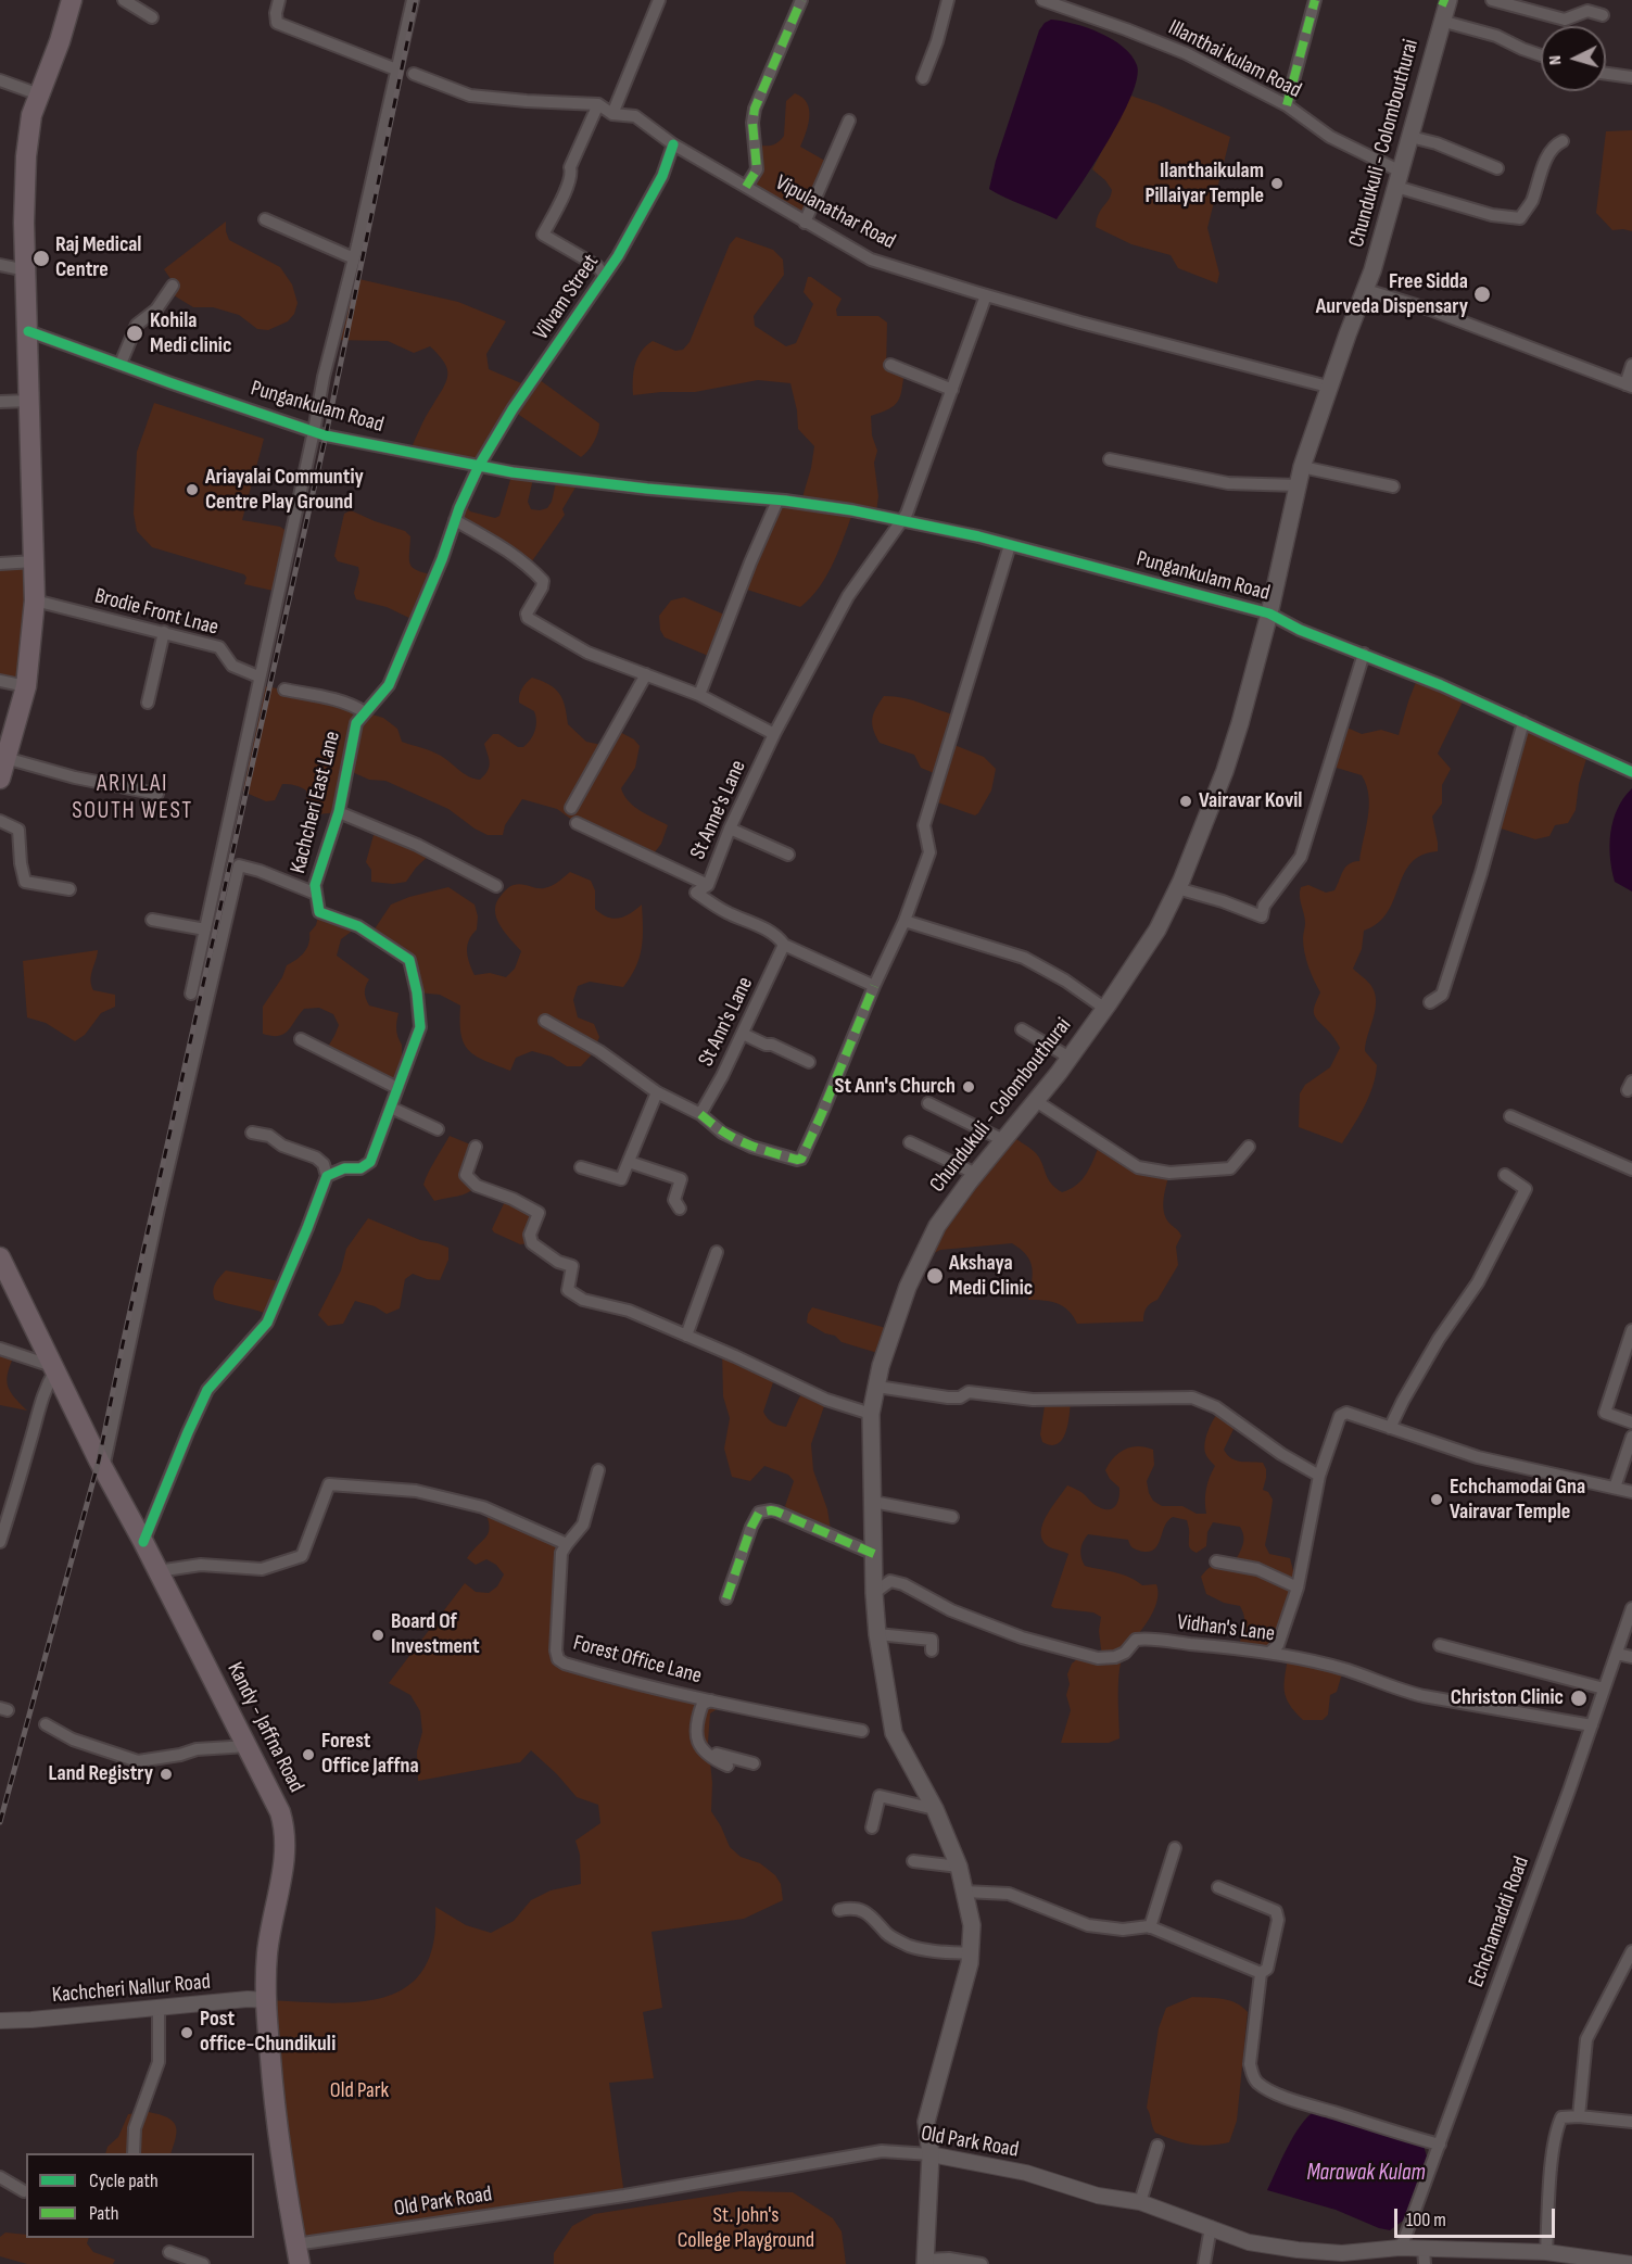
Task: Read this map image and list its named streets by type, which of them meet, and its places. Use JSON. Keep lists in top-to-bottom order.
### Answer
{
  "streets": {
    "highway": ["Kandy - Jaffna Road"],
    "main road": ["Chundukuli - Colombouthurai"],
    "street": [
      "Illanthai kulam Road",
      "Vipulanathar Road",
      "Vilvam Street",
      "Pungankulam Road",
      "Brodie Front Lnae",
      "Kachcheri East Lane",
      "St Anne's Lane",
      "St Ann's Lane",
      "Vidhan's Lane",
      "Forest Office Lane",
      "Echchamaddi Road",
      "Kachcheri Nallur Road",
      "Old Park Road"
    ]
  },
  "crossings": [
    ["Illanthai kulam Road", "Chundukuli - Colombouthurai"],
    ["Chundukuli - Colombouthurai", "Vipulanathar Road"],
    ["Chundukuli - Colombouthurai", "Pungankulam Road"],
    ["Chundukuli - Colombouthurai", "Vidhan's Lane"],
    ["Chundukuli - Colombouthurai", "Old Park Road"],
    ["Vipulanathar Road", "Vilvam Street"],
    ["Vipulanathar Road", "St Anne's Lane"],
    ["Vilvam Street", "Pungankulam Road"],
    ["Vilvam Street", "Kachcheri East Lane"],
    ["Pungankulam Road", "Kachcheri East Lane"],
    ["Pungankulam Road", "St Anne's Lane"],
    ["St Anne's Lane", "St Ann's Lane"],
    ["Vidhan's Lane", "Echchamaddi Road"],
    ["Kandy - Jaffna Road", "Kachcheri Nallur Road"],
    ["Kandy - Jaffna Road", "Old Park Road"],
    ["Echchamaddi Road", "Old Park Road"]
  ],
  "districts": ["ARIYLAI SOUTH WEST"],
  "water": ["Marawak Kulam"],
  "parks": ["Old Park", "St. John's College Playground"],
  "places": [
    "Ilanthaikulam Pillaiyar Temple",
    "Raj Medical Centre",
    "Free Sidda Aurveda Dispensary",
    "Kohila Medi clinic",
    "Ariayalai Communtiy Centre Play Ground",
    "Vairavar Kovil",
    "St Ann's Church",
    "Akshaya Medi Clinic",
    "Echchamodai Gna Vairavar Temple",
    "Board Of Investment",
    "Christon Clinic",
    "Forest Office Jaffna",
    "Land Registry",
    "Post office-Chundikuli"
  ],
  "legend": ["Cycle path", "Path"],
  "scale_bar": "100 m",
  "north": "left"
}
